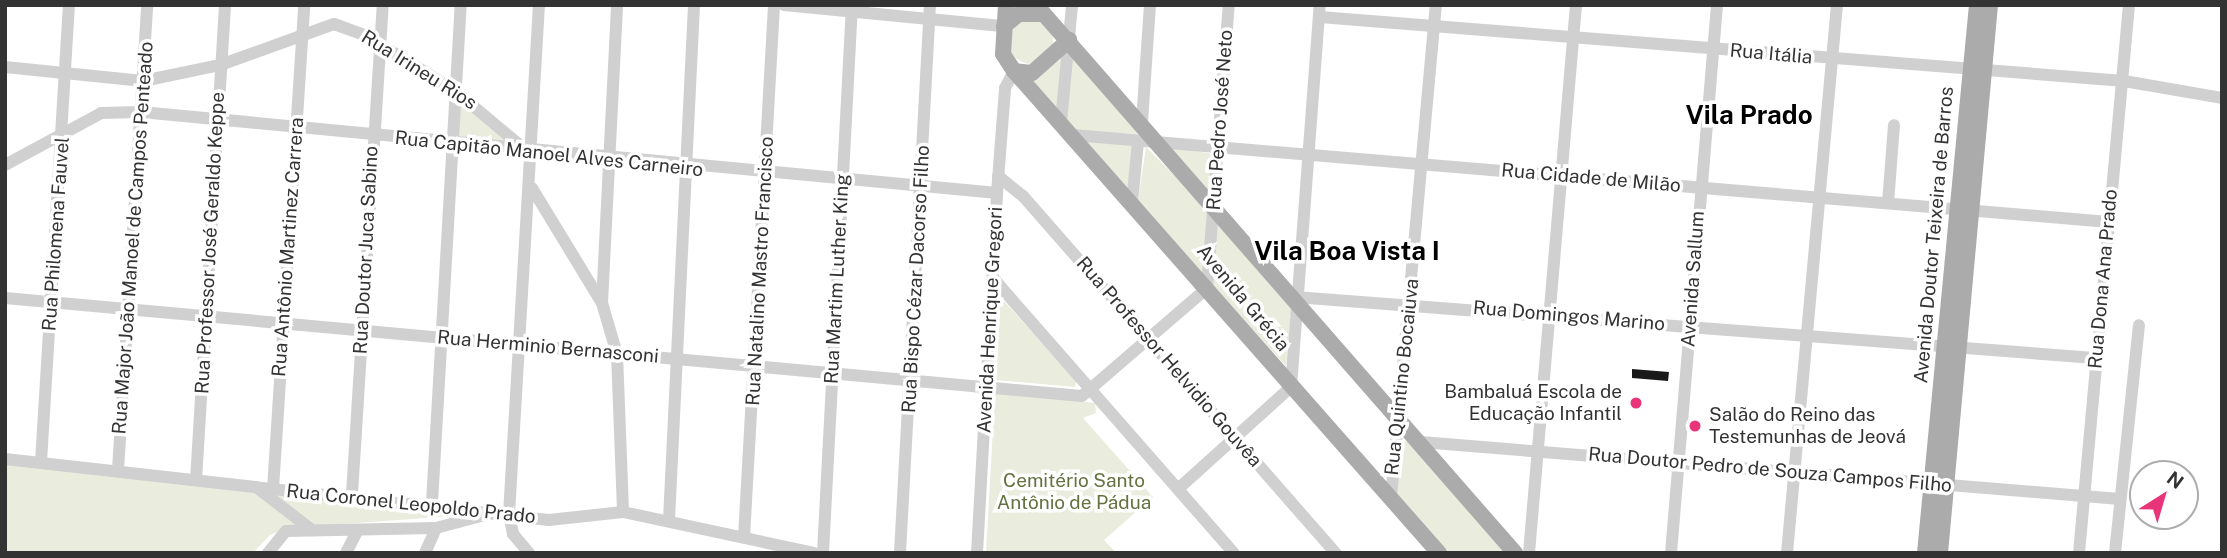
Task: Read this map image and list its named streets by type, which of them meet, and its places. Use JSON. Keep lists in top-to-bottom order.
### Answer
{
  "streets": {
    "main road": ["Avenida Doutor Teixeira de Barros", "Avenida Grécia"],
    "street": [
      "Rua Itália",
      "Rua Irineu Rios",
      "Rua Pedro José Neto",
      "Rua Capitão Manoel Alves Carneiro",
      "Rua Cidade de Milão",
      "Rua Philomena Fauvel",
      "Rua Major João Manoel de Campos Penteado",
      "Rua Professor José Geraldo Keppe",
      "Rua Antônio Martinez Carrera",
      "Rua Doutor Juca Sabino",
      "Rua Natalino Mastro Francisco",
      "Rua Martim Luther King",
      "Rua Bispo Cézar Dacorso Filho",
      "Avenida Sallum",
      "Rua Dona Ana Prado",
      "Rua Domingos Marino",
      "Avenida Henrique Gregori",
      "Rua Herminio Bernasconi",
      "Rua Professor Helvidio Gouvêa",
      "Rua Quintino Bocaiuva",
      "Rua Doutor Pedro de Souza Campos Filho",
      "Rua Coronel Leopoldo Prado"
    ]
  },
  "crossings": [
    ["Rua Itália", "Avenida Doutor Teixeira de Barros"],
    ["Rua Itália", "Avenida Sallum"],
    ["Rua Itália", "Rua Dona Ana Prado"],
    ["Rua Itália", "Rua Quintino Bocaiuva"],
    ["Rua Irineu Rios", "Rua Capitão Manoel Alves Carneiro"],
    ["Rua Irineu Rios", "Rua Major João Manoel de Campos Penteado"],
    ["Rua Irineu Rios", "Rua Professor José Geraldo Keppe"],
    ["Rua Irineu Rios", "Rua Antônio Martinez Carrera"],
    ["Rua Irineu Rios", "Rua Doutor Juca Sabino"],
    ["Rua Pedro José Neto", "Rua Cidade de Milão"],
    ["Rua Pedro José Neto", "Avenida Grécia"],
    ["Rua Capitão Manoel Alves Carneiro", "Rua Philomena Fauvel"],
    ["Rua Capitão Manoel Alves Carneiro", "Rua Major João Manoel de Campos Penteado"],
    ["Rua Capitão Manoel Alves Carneiro", "Rua Professor José Geraldo Keppe"],
    ["Rua Capitão Manoel Alves Carneiro", "Rua Antônio Martinez Carrera"],
    ["Rua Capitão Manoel Alves Carneiro", "Rua Doutor Juca Sabino"],
    ["Rua Capitão Manoel Alves Carneiro", "Rua Natalino Mastro Francisco"],
    ["Rua Capitão Manoel Alves Carneiro", "Rua Martim Luther King"],
    ["Rua Capitão Manoel Alves Carneiro", "Rua Bispo Cézar Dacorso Filho"],
    ["Rua Capitão Manoel Alves Carneiro", "Avenida Henrique Gregori"],
    ["Rua Cidade de Milão", "Avenida Doutor Teixeira de Barros"],
    ["Rua Cidade de Milão", "Avenida Sallum"],
    ["Rua Cidade de Milão", "Rua Dona Ana Prado"],
    ["Rua Cidade de Milão", "Avenida Grécia"],
    ["Rua Cidade de Milão", "Rua Quintino Bocaiuva"],
    ["Rua Philomena Fauvel", "Rua Herminio Bernasconi"],
    ["Rua Philomena Fauvel", "Rua Coronel Leopoldo Prado"],
    ["Avenida Doutor Teixeira de Barros", "Rua Domingos Marino"],
    ["Avenida Doutor Teixeira de Barros", "Rua Doutor Pedro de Souza Campos Filho"],
    ["Rua Major João Manoel de Campos Penteado", "Rua Herminio Bernasconi"],
    ["Rua Major João Manoel de Campos Penteado", "Rua Coronel Leopoldo Prado"],
    ["Rua Professor José Geraldo Keppe", "Rua Herminio Bernasconi"],
    ["Rua Professor José Geraldo Keppe", "Rua Coronel Leopoldo Prado"],
    ["Rua Antônio Martinez Carrera", "Rua Herminio Bernasconi"],
    ["Rua Antônio Martinez Carrera", "Rua Coronel Leopoldo Prado"],
    ["Rua Doutor Juca Sabino", "Rua Herminio Bernasconi"],
    ["Rua Doutor Juca Sabino", "Rua Coronel Leopoldo Prado"],
    ["Rua Natalino Mastro Francisco", "Rua Herminio Bernasconi"],
    ["Rua Natalino Mastro Francisco", "Rua Coronel Leopoldo Prado"],
    ["Rua Martim Luther King", "Rua Herminio Bernasconi"],
    ["Rua Bispo Cézar Dacorso Filho", "Rua Herminio Bernasconi"],
    ["Avenida Sallum", "Rua Domingos Marino"],
    ["Avenida Sallum", "Rua Doutor Pedro de Souza Campos Filho"],
    ["Rua Dona Ana Prado", "Rua Domingos Marino"],
    ["Rua Dona Ana Prado", "Rua Doutor Pedro de Souza Campos Filho"],
    ["Avenida Grécia", "Avenida Henrique Gregori"],
    ["Avenida Grécia", "Rua Quintino Bocaiuva"],
    ["Rua Domingos Marino", "Rua Quintino Bocaiuva"],
    ["Avenida Henrique Gregori", "Rua Herminio Bernasconi"],
    ["Avenida Henrique Gregori", "Rua Professor Helvidio Gouvêa"]
  ],
  "districts": ["Vila Prado", "Vila Boa Vista I"],
  "parks": ["Cemitério Santo Antônio de Pádua"],
  "places": ["Bambaluá Escola de Educação Infantil", "Salão do Reino das Testemunhas de Jeová"],
  "north": "top right"
}
